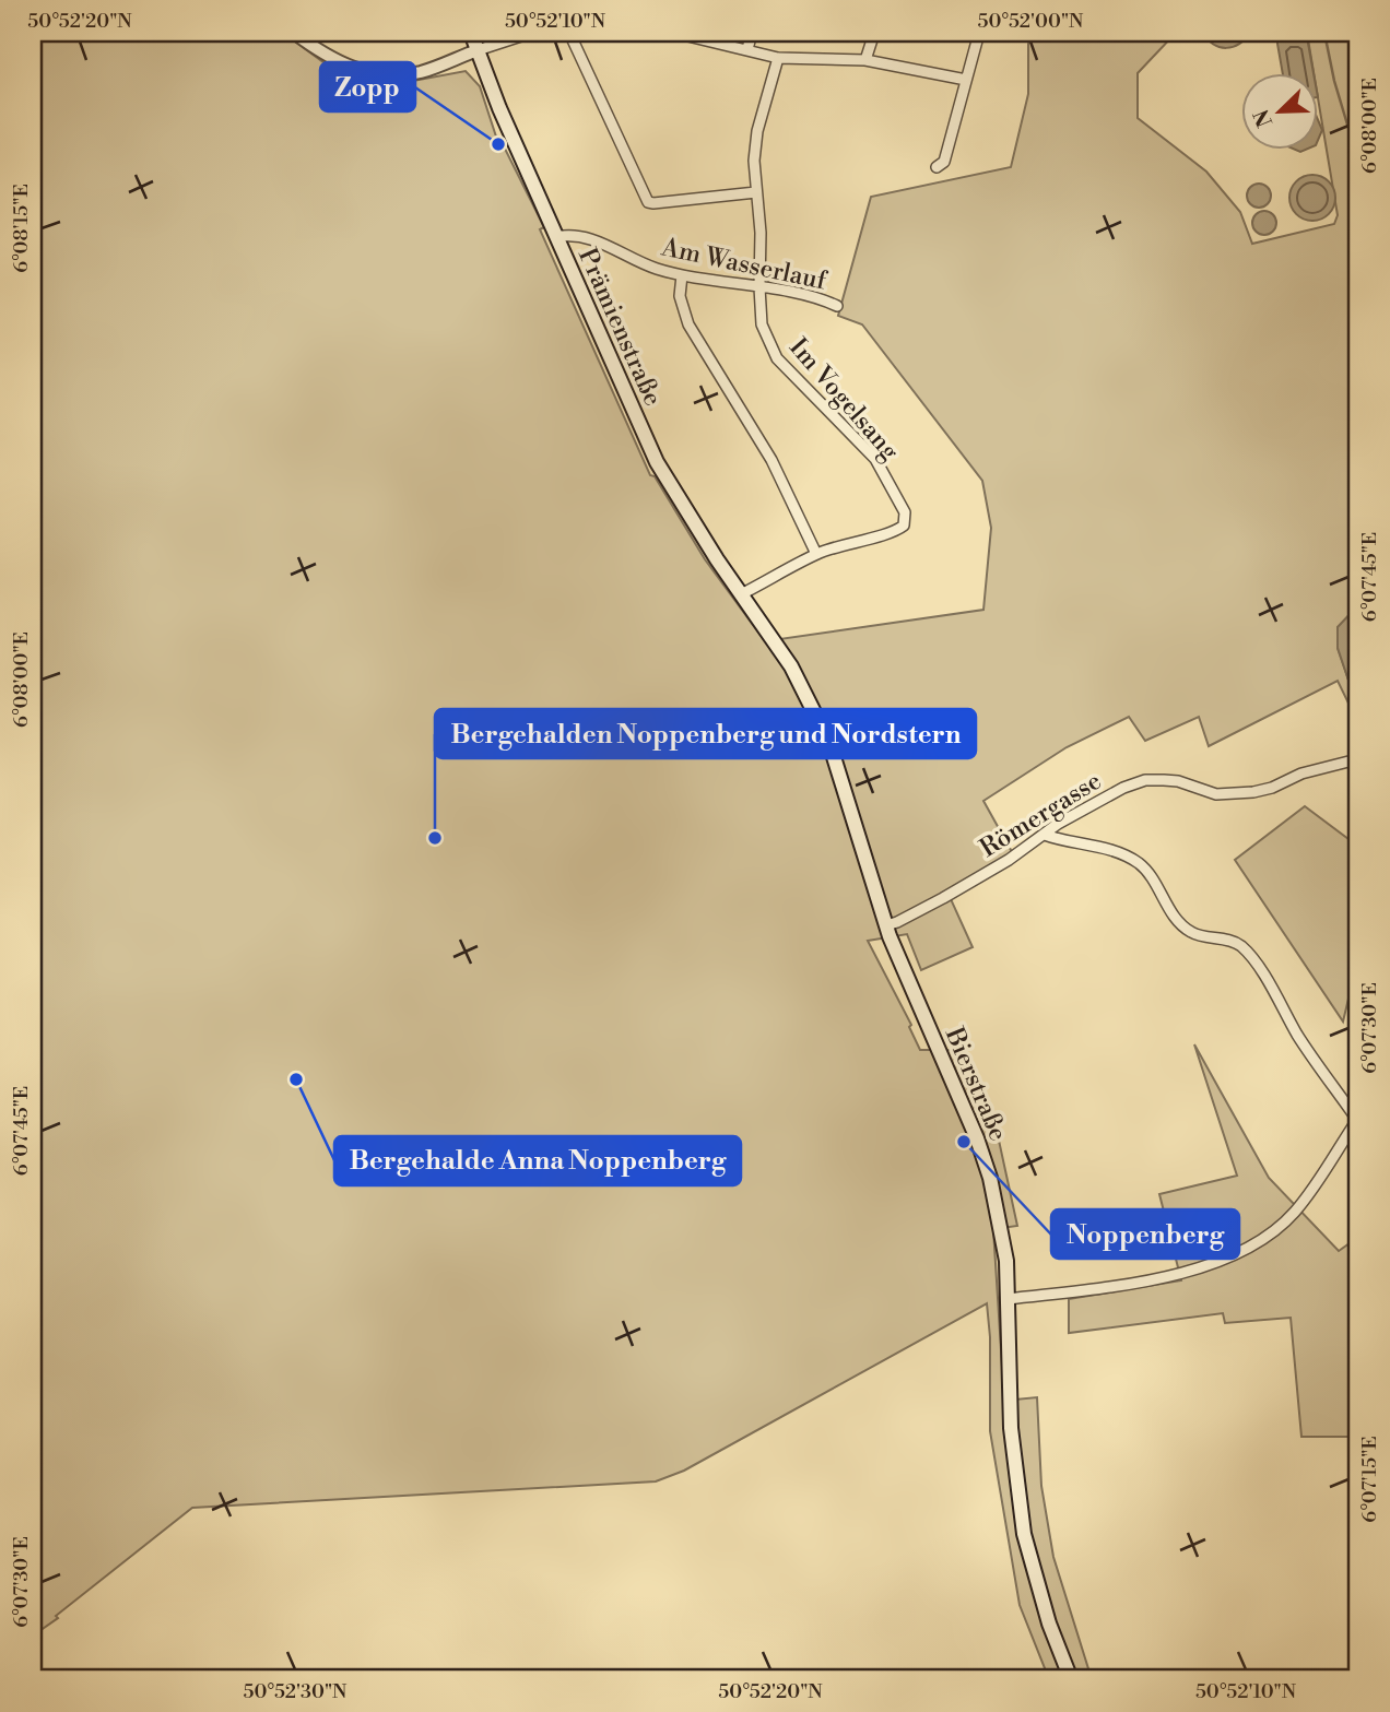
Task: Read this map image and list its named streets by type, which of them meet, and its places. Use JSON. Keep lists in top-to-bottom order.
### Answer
{
  "streets": {
    "main road": ["Prämienstraße", "Bierstraße"],
    "street": ["Am Wasserlauf", "Im Vogelsang", "Römergasse"]
  },
  "crossings": [
    ["Am Wasserlauf", "Prämienstraße"],
    ["Am Wasserlauf", "Im Vogelsang"],
    ["Prämienstraße", "Bierstraße"],
    ["Römergasse", "Bierstraße"]
  ],
  "places": [
    "Zopp",
    "Bergehalden Noppenberg und Nordstern",
    "Bergehalde Anna Noppenberg",
    "Noppenberg"
  ],
  "north": "bottom left",
  "coordinates": [
    "50°52'20\"N",
    "50°52'10\"N",
    "50°52'00\"N",
    "6°08'00\"E",
    "6°08'15\"E",
    "6°07'45\"E",
    "6°07'30\"E",
    "6°07'15\"E",
    "50°52'30\"N"
  ]
}
